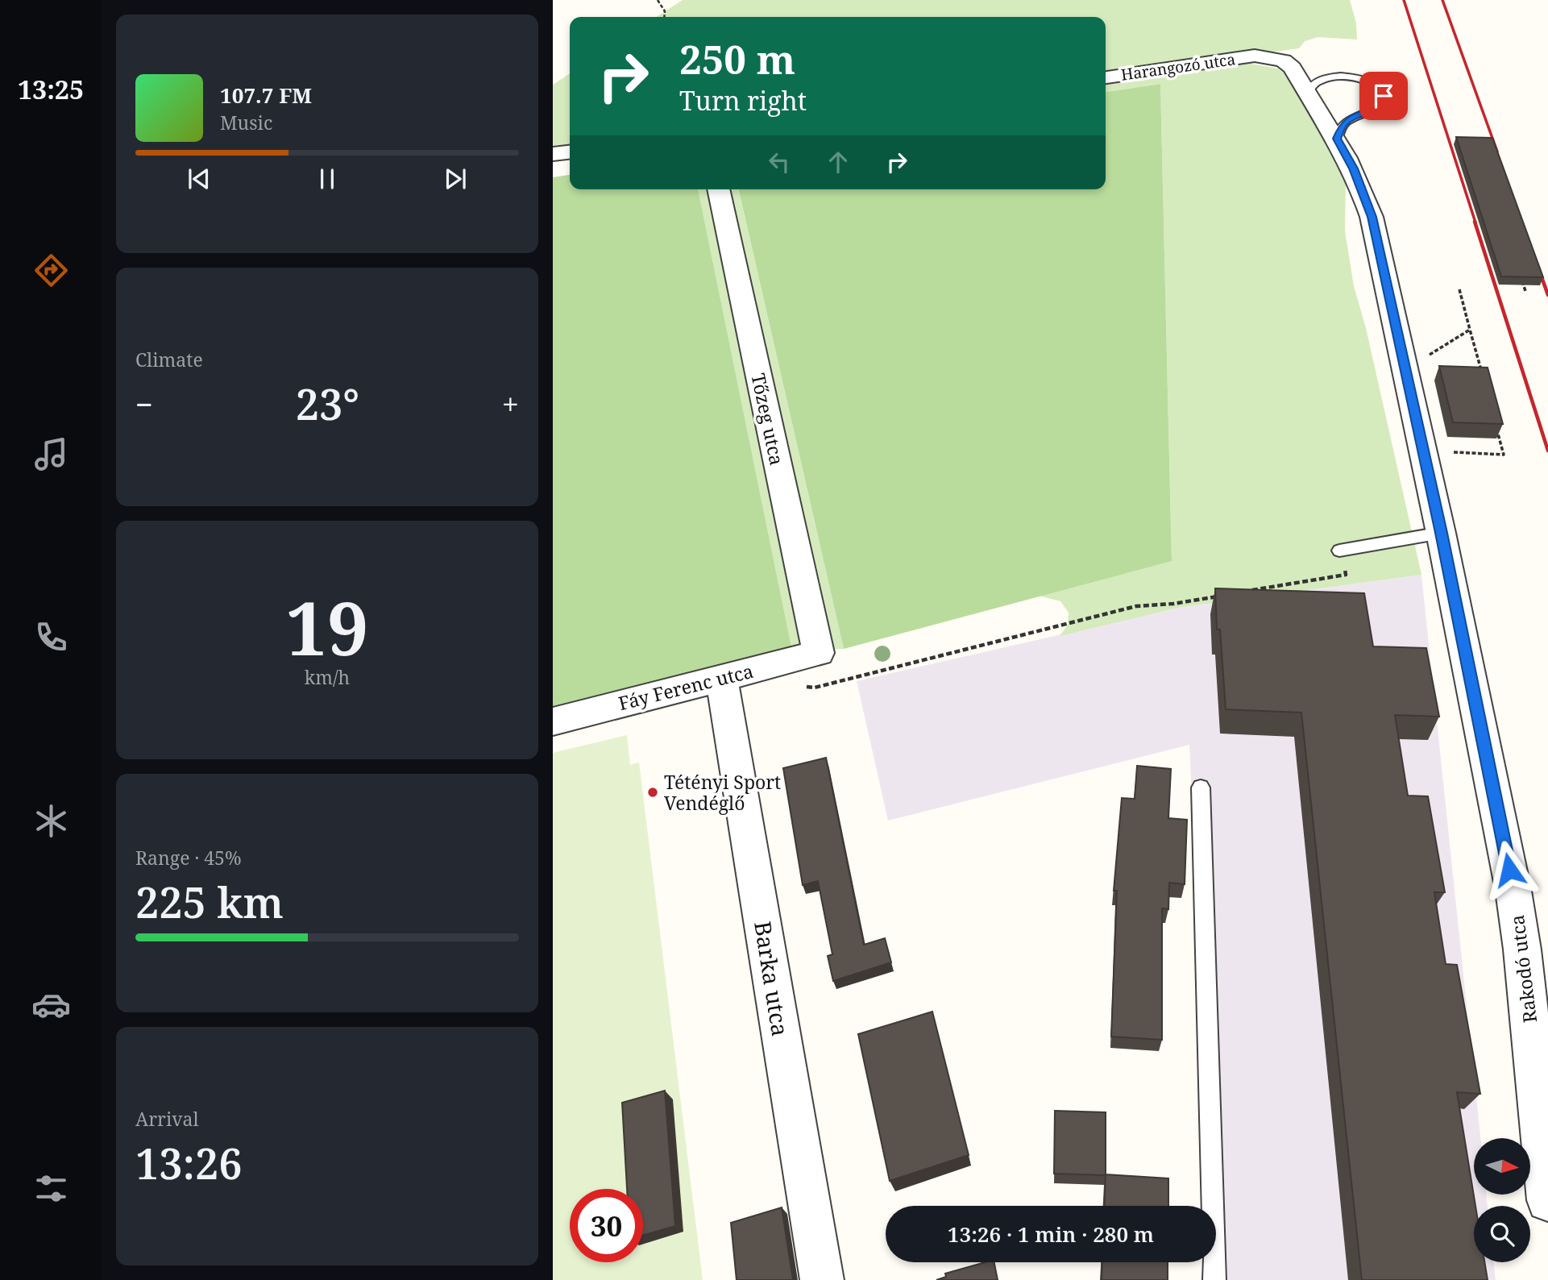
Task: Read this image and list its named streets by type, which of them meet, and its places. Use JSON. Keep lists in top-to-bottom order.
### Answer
{
  "streets": {
    "street": [
      "Harangozó utca",
      "Tőzeg utca",
      "Fáy Ferenc utca",
      "Rakodó utca",
      "Barka utca"
    ]
  },
  "crossings": [
    ["Harangozó utca", "Rakodó utca"],
    ["Tőzeg utca", "Fáy Ferenc utca"],
    ["Fáy Ferenc utca", "Barka utca"]
  ],
  "places": ["Tétényi Sport Vendéglő"],
  "north": "right",
  "page": {
    "tabs": "13:25",
    "turn": ["250 m", "Turn right"],
    "song": ["107.7 FM", "Music"],
    "tile": [
      "Climate",
      ["19", "km/h"],
      ["Range · 45%", "225 km"],
      ["Arrival", "13:26"]
    ],
    "heat": ["−", "23°", "+"],
    "limit": "30",
    "trip": "13:26 · 1 min · 280 m"
  }
}
